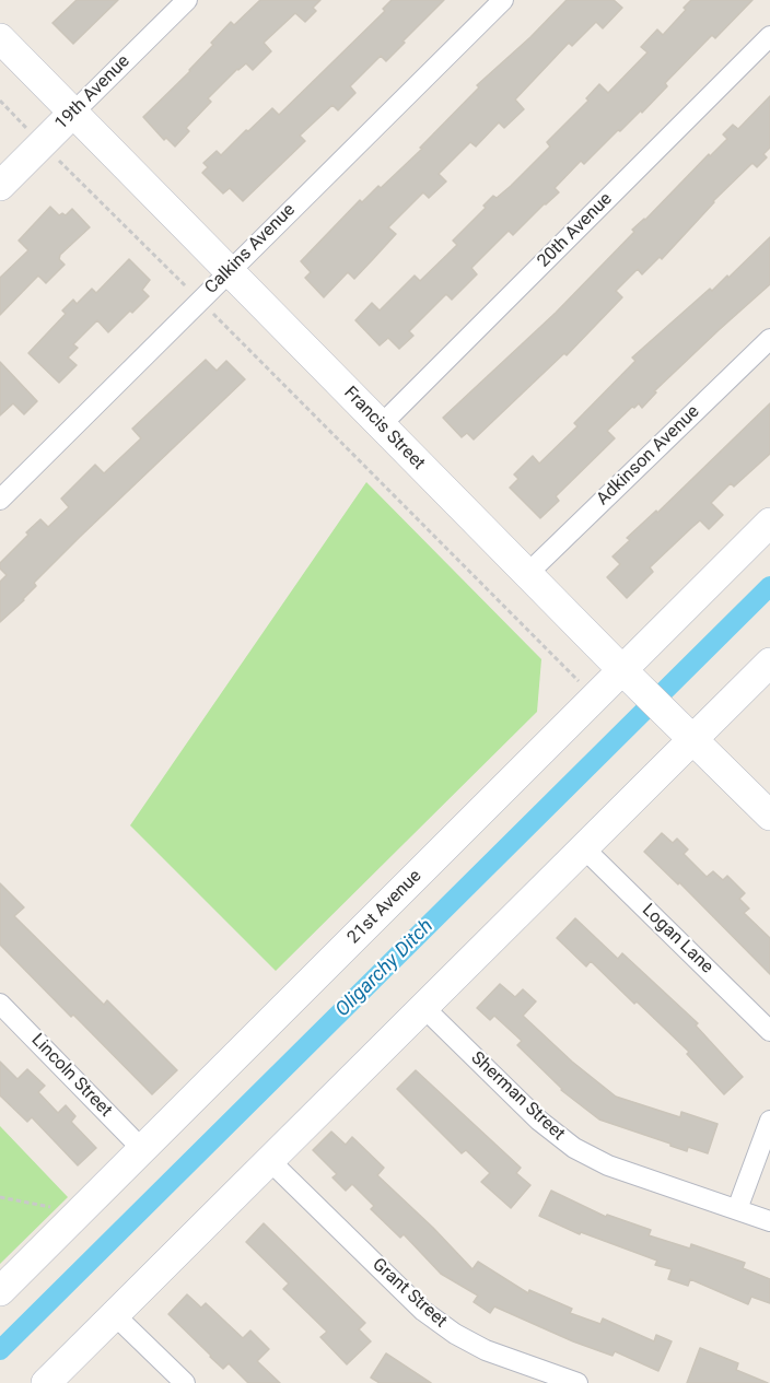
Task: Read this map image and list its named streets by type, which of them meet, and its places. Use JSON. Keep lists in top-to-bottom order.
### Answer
{
  "streets": {
    "street": [
      "19th Avenue",
      "20th Avenue",
      "Calkins Avenue",
      "Francis Street",
      "Adkinson Avenue",
      "21st Avenue",
      "Logan Lane",
      "Lincoln Street",
      "Sherman Street",
      "Grant Street"
    ]
  },
  "crossings": [
    ["19th Avenue", "Francis Street"],
    ["20th Avenue", "Francis Street"],
    ["Calkins Avenue", "Francis Street"],
    ["Francis Street", "Adkinson Avenue"],
    ["Francis Street", "21st Avenue"],
    ["21st Avenue", "Lincoln Street"]
  ],
  "water": ["Oligarchy Ditch"]
}
